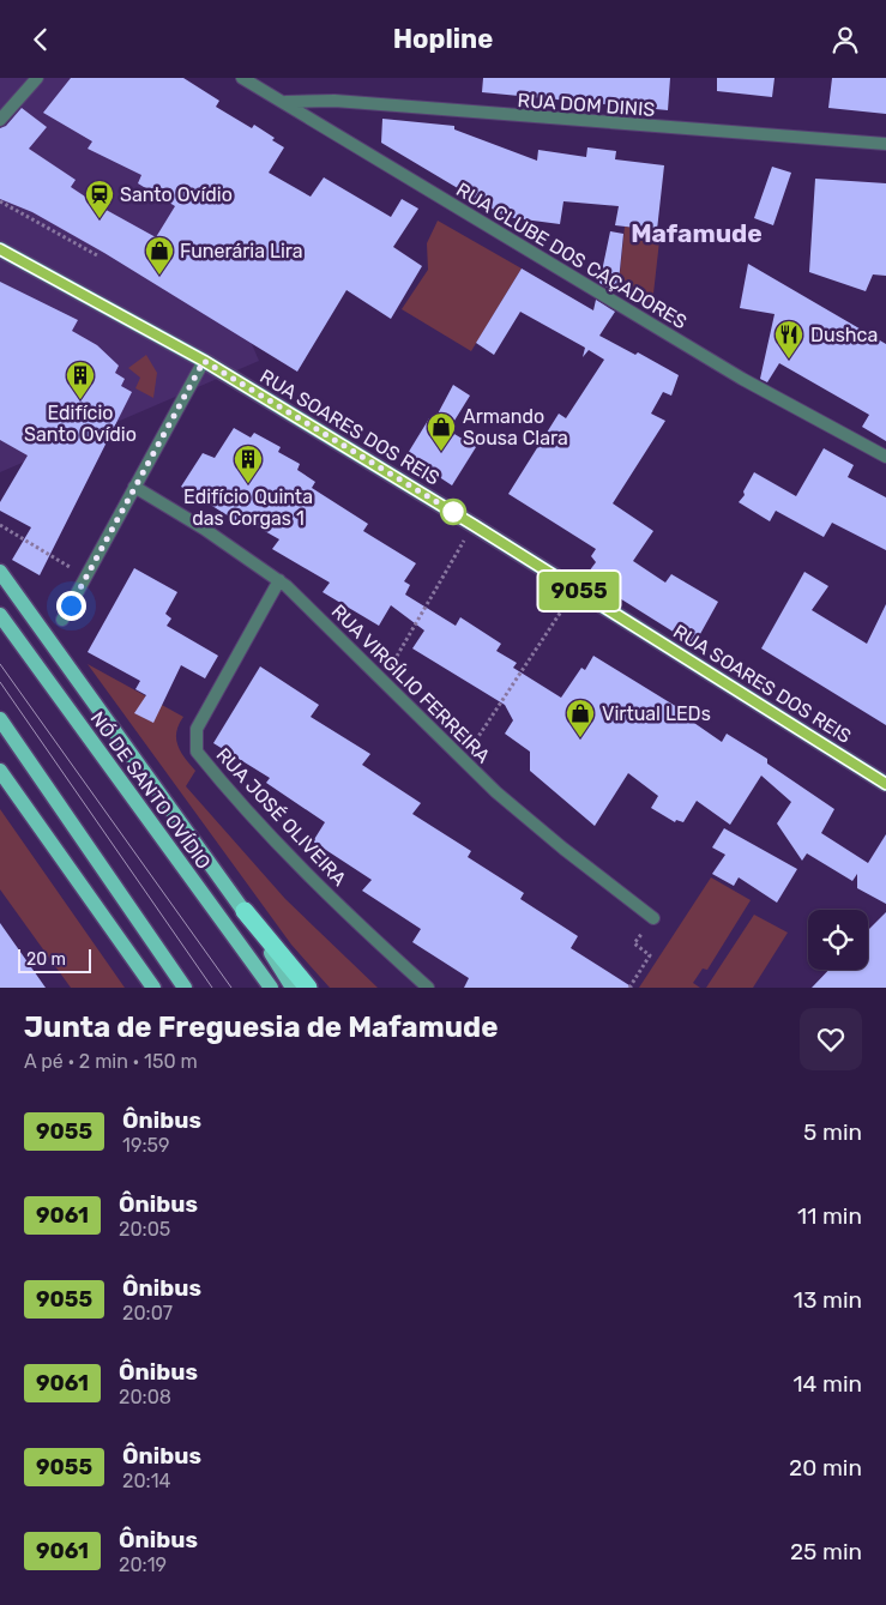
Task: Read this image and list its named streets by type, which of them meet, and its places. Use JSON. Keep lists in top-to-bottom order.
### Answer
{
  "streets": {
    "main road": ["RUA SOARES DOS REIS", "NÓ DE SANTO OVÍDIO"],
    "street": [
      "RUA DOM DINIS",
      "RUA CLUBE DOS CAÇADORES",
      "RUA VIRGÍLIO FERREIRA",
      "RUA JOSÉ OLIVEIRA"
    ]
  },
  "crossings": [
    ["RUA DOM DINIS", "RUA CLUBE DOS CAÇADORES"],
    ["RUA VIRGÍLIO FERREIRA", "RUA JOSÉ OLIVEIRA"]
  ],
  "districts": ["Mafamude"],
  "places": {
    "station": ["Santo Ovídio"],
    "shop": ["Funerária Lira", "Armando Sousa Clara", "Virtual LEDs"],
    "restaurant": ["Dushca"],
    "building": ["Edifício Santo Ovídio", "Edifício Quinta das Corgas 1"]
  },
  "lines": ["bus line 9055"],
  "scale_bar": "20 m",
  "page": {
    "header": "Hopline",
    "on_map": "9055",
    "scale": "20 m",
    "heading": ["Junta de Freguesia de Mafamude", "A pé · 2 min · 150 m"],
    "list": [
      {
        "mark": "9055",
        "name": "Ônibus",
        "note": "19:59",
        "value": "5 min"
      },
      {
        "mark": "9061",
        "name": "Ônibus",
        "note": "20:05",
        "value": "11 min"
      },
      {
        "mark": "9055",
        "name": "Ônibus",
        "note": "20:07",
        "value": "13 min"
      },
      {
        "mark": "9061",
        "name": "Ônibus",
        "note": "20:08",
        "value": "14 min"
      },
      {
        "mark": "9055",
        "name": "Ônibus",
        "note": "20:14",
        "value": "20 min"
      },
      {
        "mark": "9061",
        "name": "Ônibus",
        "note": "20:19",
        "value": "25 min"
      }
    ]
  }
}
